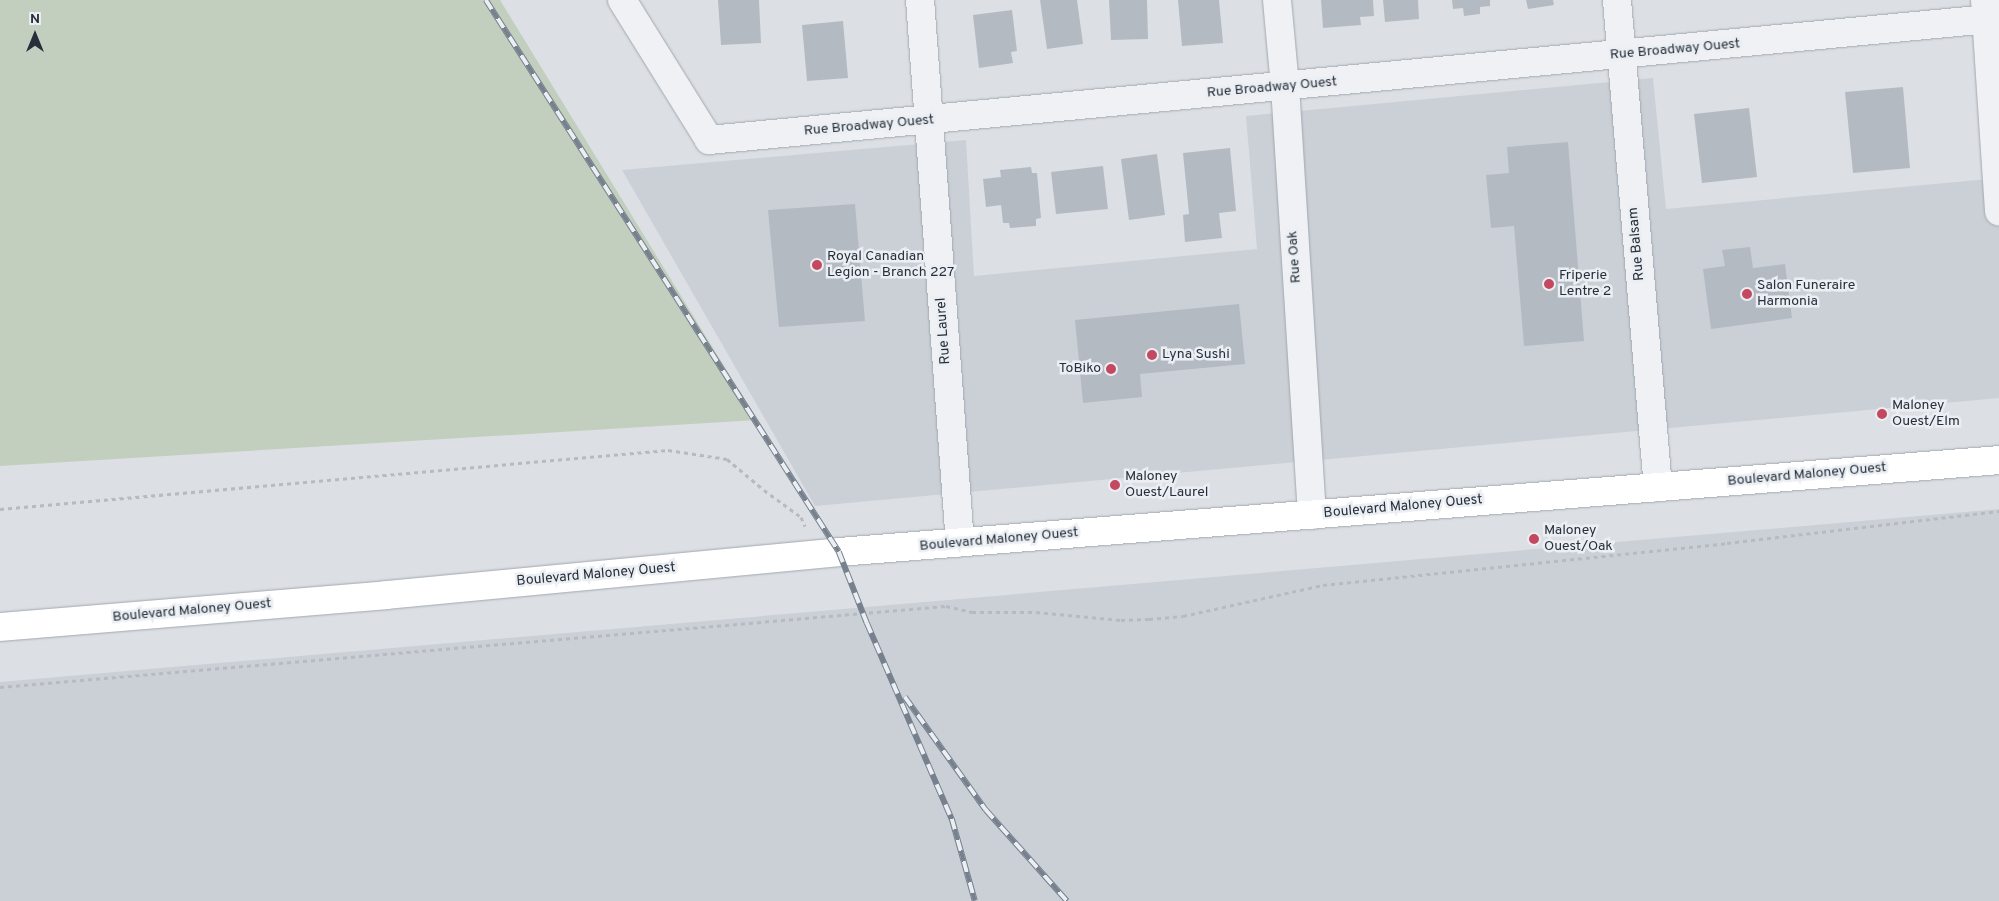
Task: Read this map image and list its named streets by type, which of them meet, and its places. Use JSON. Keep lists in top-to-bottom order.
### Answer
{
  "streets": {
    "main road": ["Boulevard Maloney Ouest"],
    "street": [
      "Rue Broadway Ouest",
      "Rue Balsam",
      "Rue Oak",
      "Rue Laurel"
    ]
  },
  "crossings": [
    ["Rue Broadway Ouest", "Rue Balsam"],
    ["Rue Broadway Ouest", "Rue Oak"],
    ["Rue Broadway Ouest", "Rue Laurel"],
    ["Rue Balsam", "Boulevard Maloney Ouest"],
    ["Rue Oak", "Boulevard Maloney Ouest"],
    ["Rue Laurel", "Boulevard Maloney Ouest"]
  ],
  "places": [
    "Royal Canadian Legion - Branch 227",
    "Friperie Lentre 2",
    "Salon Funeraire Harmonia",
    "Lyna Sushi",
    "ToBiko",
    "Maloney Ouest/Elm",
    "Maloney Ouest/Laurel",
    "Maloney Ouest/Oak"
  ],
  "north": "top"
}
